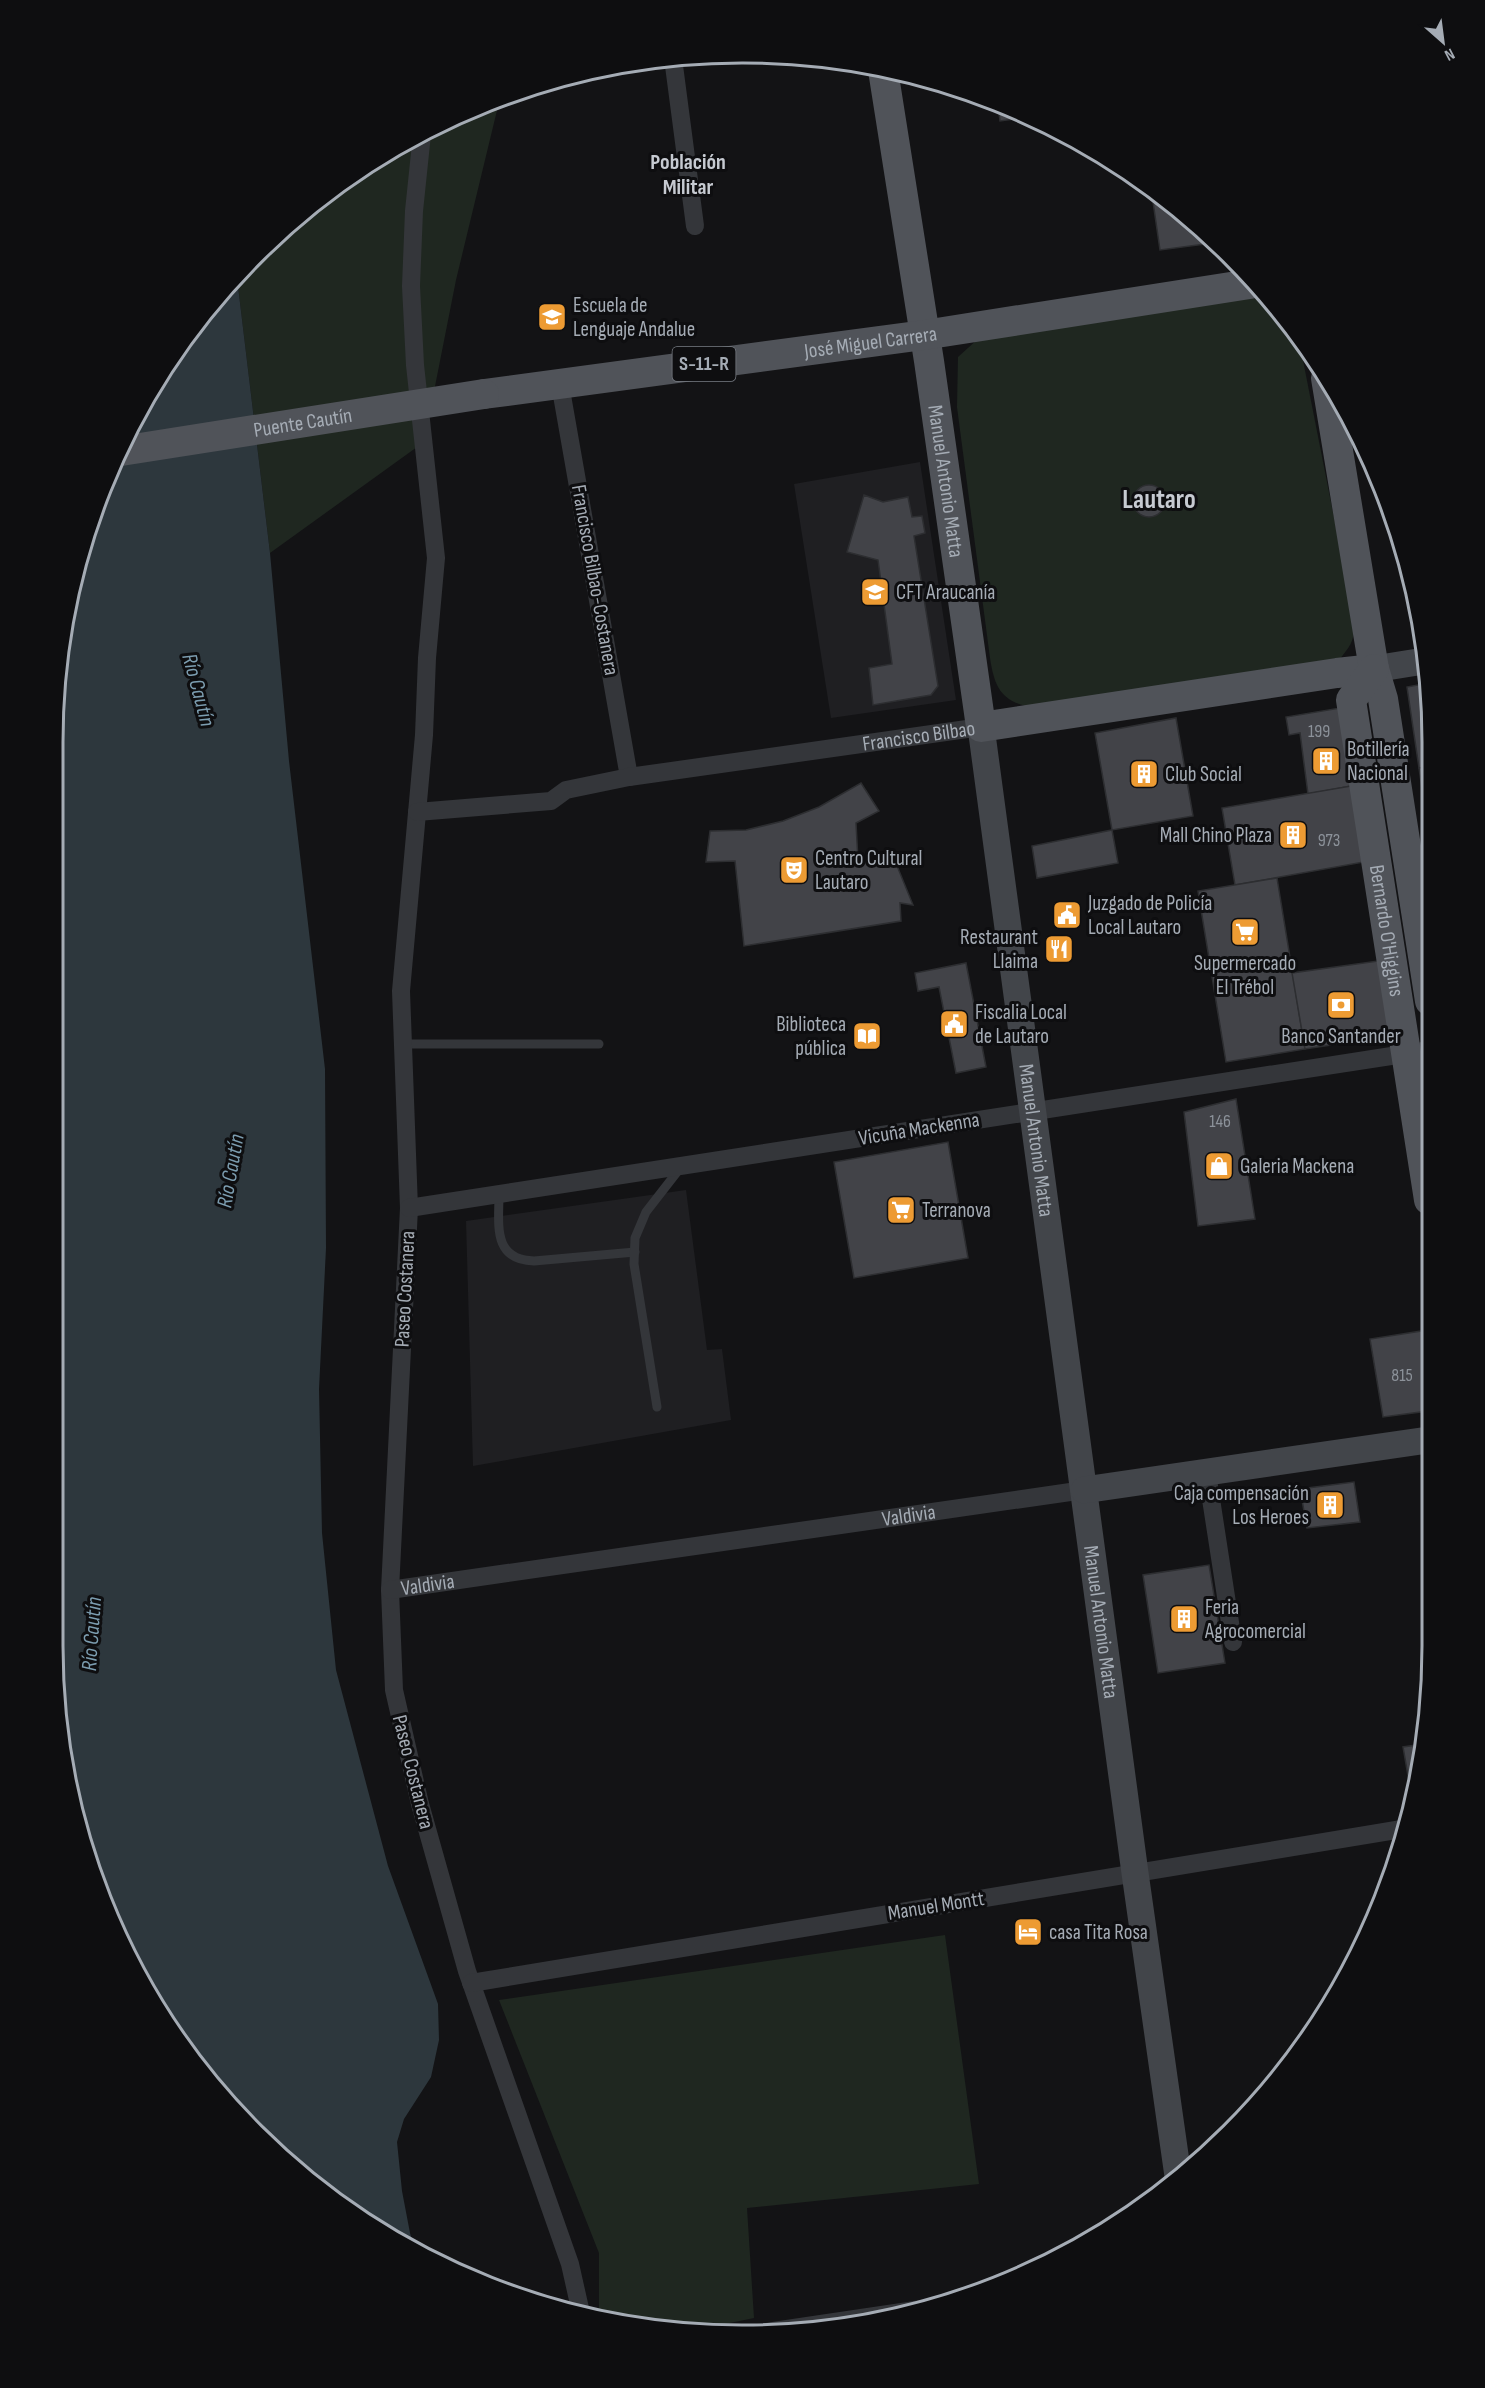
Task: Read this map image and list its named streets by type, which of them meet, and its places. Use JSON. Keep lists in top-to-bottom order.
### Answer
{
  "streets": {
    "main road": [
      "José Miguel Carrera",
      "S-11-R",
      "Puente Cautín",
      "Manuel Antonio Matta",
      "Francisco Bilbao",
      "Bernardo O'Higgins"
    ],
    "street": [
      "Francisco Bilbao-Costanera",
      "Vicuña Mackenna",
      "Paseo Costanera",
      "Valdivia",
      "Manuel Montt"
    ]
  },
  "crossings": [
    ["José Miguel Carrera", "Puente Cautín"],
    ["José Miguel Carrera", "Manuel Antonio Matta"],
    ["José Miguel Carrera", "Francisco Bilbao-Costanera"],
    ["Manuel Antonio Matta", "Francisco Bilbao"],
    ["Manuel Antonio Matta", "Vicuña Mackenna"],
    ["Manuel Antonio Matta", "Valdivia"],
    ["Manuel Antonio Matta", "Manuel Montt"],
    ["Francisco Bilbao-Costanera", "Francisco Bilbao"],
    ["Francisco Bilbao", "Bernardo O'Higgins"],
    ["Francisco Bilbao", "Paseo Costanera"],
    ["Bernardo O'Higgins", "Vicuña Mackenna"],
    ["Vicuña Mackenna", "Paseo Costanera"],
    ["Paseo Costanera", "Valdivia"],
    ["Paseo Costanera", "Manuel Montt"]
  ],
  "districts": ["Población Militar", "Lautaro"],
  "water": ["Río Cautín"],
  "places": {
    "school or university": ["Escuela de Lenguaje Andalue", "CFT Araucanía"],
    "building": [
      "Botillería Nacional",
      "Club Social",
      "Mall Chino Plaza",
      "Caja compensación Los Heroes",
      "Feria Agrocomercial"
    ],
    "theatre": ["Centro Cultural Lautaro"],
    "public building": ["Juzgado de Policía Local Lautaro", "Fiscalia Local de Lautaro"],
    "supermarket": ["Supermercado El Trébol", "Terranova"],
    "restaurant": ["Restaurant Llaima"],
    "bank": ["Banco Santander"],
    "library": ["Biblioteca pública"],
    "shop": ["Galeria Mackena"],
    "hotel": ["casa Tita Rosa"]
  },
  "house_numbers": [
    "199",
    "973",
    "146",
    "815"
  ],
  "north": "bottom right"
}
